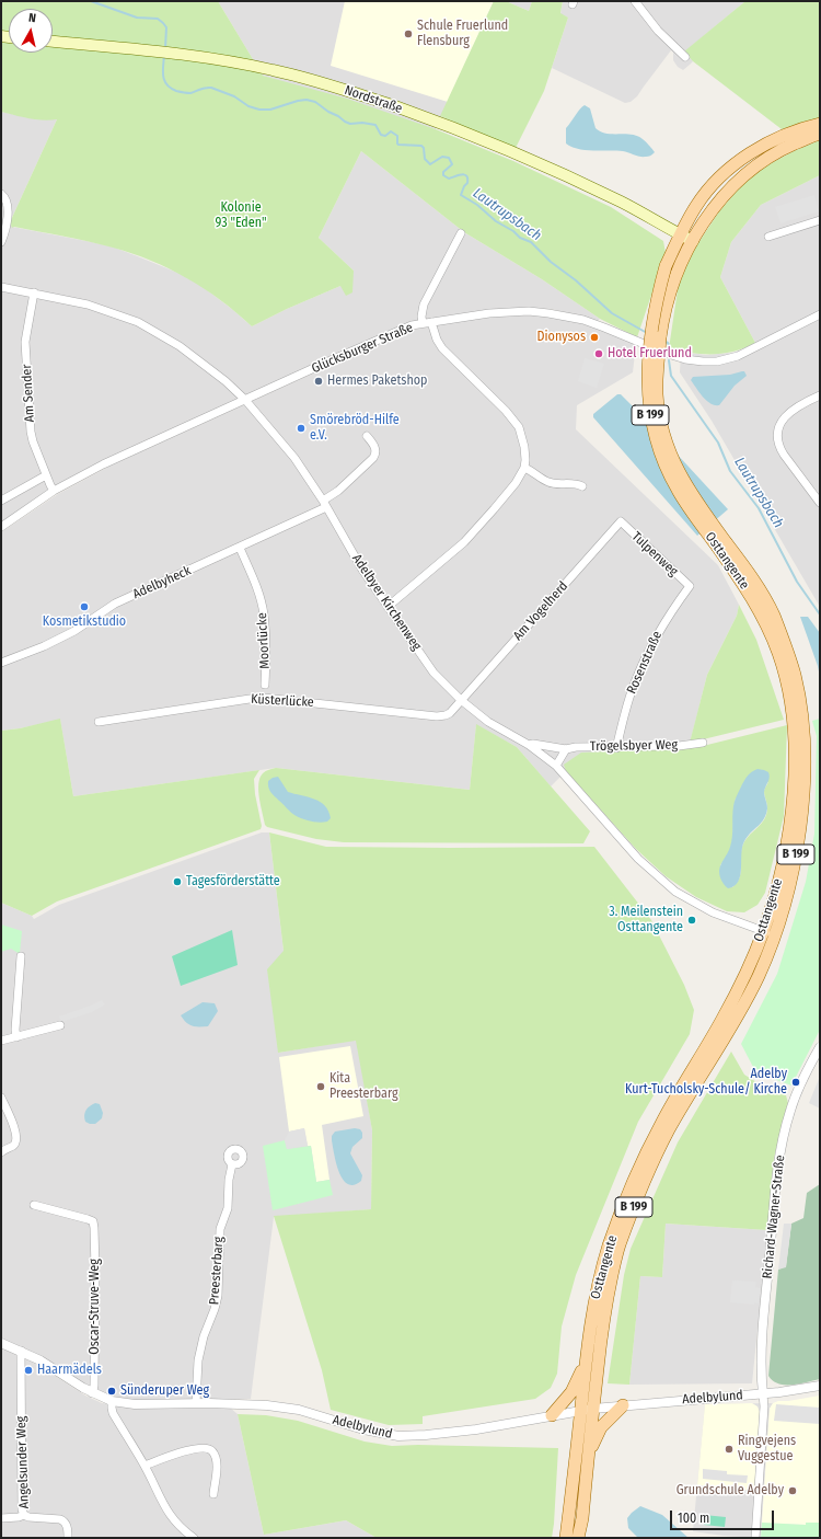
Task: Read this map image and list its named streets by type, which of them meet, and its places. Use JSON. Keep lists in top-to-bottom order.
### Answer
{
  "streets": {
    "main road": ["Nordstraße", "B 199", "Osttangente"],
    "street": [
      "Glücksburger Straße",
      "Am Sender",
      "Tulpenweg",
      "Adelbyheck",
      "Adelbyer Kirchenweg",
      "Am Vogelherd",
      "Moorlücke",
      "Rosenstraße",
      "Küsterlücke",
      "Trögelsbyer Weg",
      "Richard-Wagner-Straße",
      "Preesterbarg",
      "Oscar-Struve-Weg",
      "Adelbylund",
      "Angelsunder Weg"
    ]
  },
  "crossings": [
    ["Nordstraße", "B 199"],
    ["Nordstraße", "Osttangente"],
    ["Glücksburger Straße", "Am Sender"],
    ["Glücksburger Straße", "Adelbyer Kirchenweg"],
    ["Am Sender", "Adelbyer Kirchenweg"],
    ["B 199", "Osttangente"],
    ["Tulpenweg", "Am Vogelherd"],
    ["Tulpenweg", "Rosenstraße"],
    ["Osttangente", "Adelbyer Kirchenweg"],
    ["Osttangente", "Adelbylund"],
    ["Adelbyheck", "Adelbyer Kirchenweg"],
    ["Adelbyheck", "Moorlücke"],
    ["Adelbyer Kirchenweg", "Am Vogelherd"],
    ["Adelbyer Kirchenweg", "Küsterlücke"],
    ["Adelbyer Kirchenweg", "Trögelsbyer Weg"],
    ["Am Vogelherd", "Küsterlücke"],
    ["Rosenstraße", "Trögelsbyer Weg"],
    ["Richard-Wagner-Straße", "Adelbylund"],
    ["Preesterbarg", "Adelbylund"],
    ["Oscar-Struve-Weg", "Adelbylund"],
    ["Adelbylund", "Angelsunder Weg"]
  ],
  "water": ["Lautrupsbach"],
  "parks": ["Kolonie 93 \"Eden\""],
  "places": [
    "Schule Fruerlund Flensburg",
    "Dionysos",
    "Hotel Fruerlund",
    "Hermes Paketshop",
    "Smörebröd-Hilfe e.V.",
    "Kosmetikstudio",
    "Tagesförderstätte",
    "3. Meilenstein Osttangente",
    "Adelby Kurt-Tucholsky-Schule/ Kirche",
    "Kita Preesterbarg",
    "Haarmädels",
    "Sünderuper Weg",
    "Ringvejens Vuggestue",
    "Grundschule Adelby"
  ],
  "scale_bar": "100 m",
  "north": "top"
}
